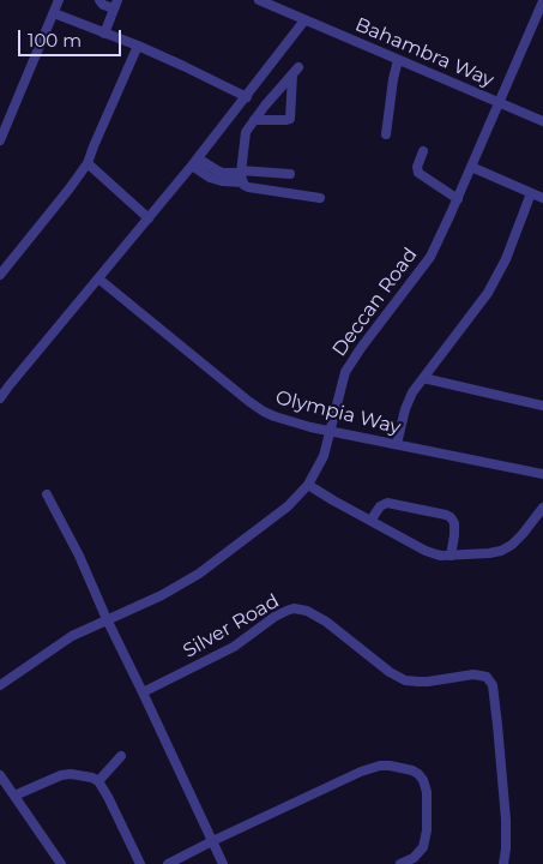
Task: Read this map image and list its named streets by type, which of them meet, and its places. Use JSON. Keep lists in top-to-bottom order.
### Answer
{
  "streets": {
    "street": [
      "Bahambra Way",
      "Deccan Road",
      "Olympia Way",
      "Silver Road"
    ]
  },
  "crossings": [
    ["Bahambra Way", "Deccan Road"],
    ["Deccan Road", "Olympia Way"]
  ],
  "scale_bar": "100 m"
}
